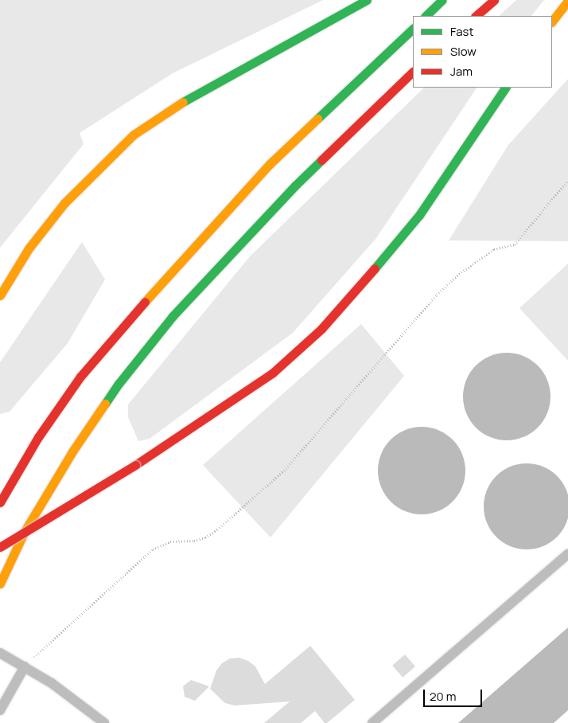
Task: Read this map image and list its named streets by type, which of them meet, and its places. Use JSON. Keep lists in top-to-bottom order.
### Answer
{
  "legend": ["Fast", "Slow", "Jam"],
  "scale_bar": "20 m"
}
